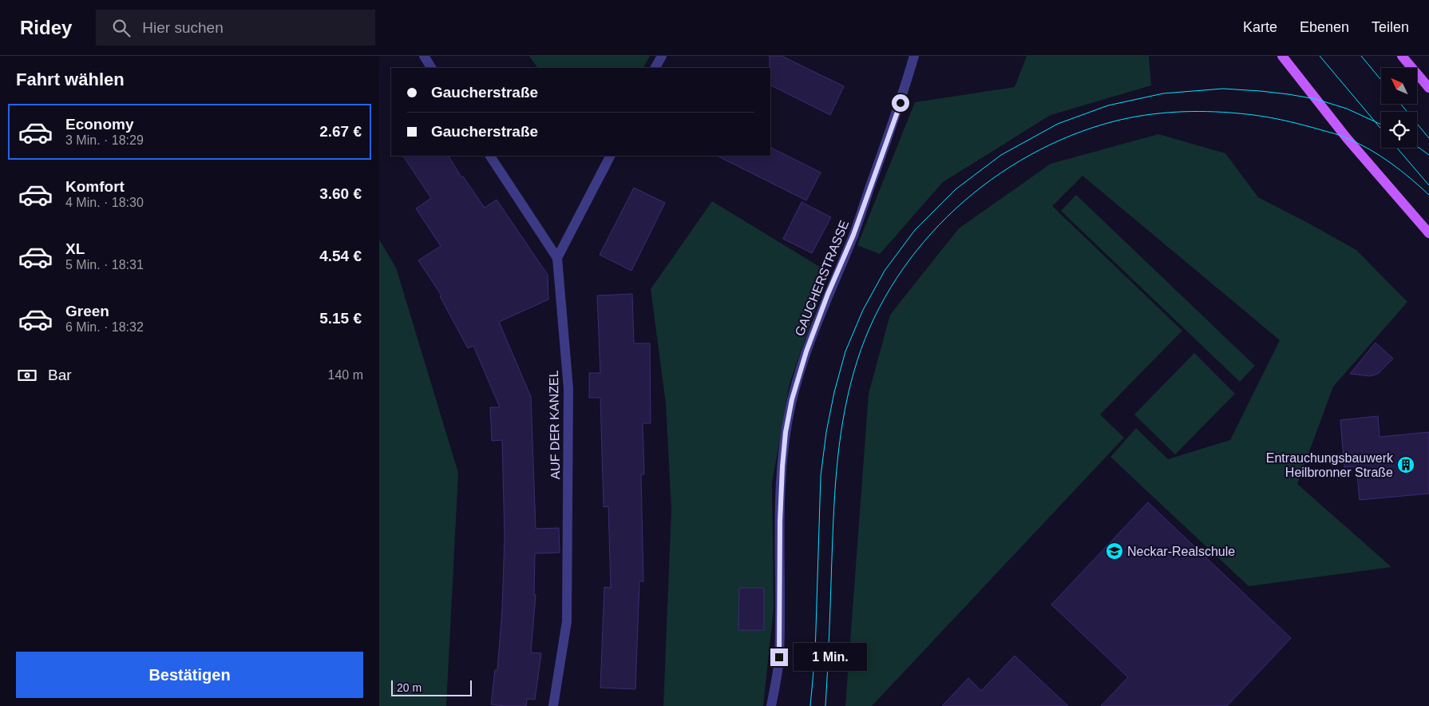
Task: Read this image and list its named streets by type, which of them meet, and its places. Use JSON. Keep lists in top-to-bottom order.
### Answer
{
  "streets": {
    "street": ["GAUCHERSTRASSE", "AUF DER KANZEL"]
  },
  "places": {
    "building": ["Entrauchungsbauwerk Heilbronner Straße"],
    "school or university": ["Neckar-Realschule"]
  },
  "scale_bar": "20 m",
  "north": "top left",
  "page": {
    "header": "Ridey",
    "search": "Hier suchen",
    "nav": ["Karte", "Ebenen", "Teilen"],
    "heading": "Fahrt wählen",
    "banner": ["Gaucherstraße", "Gaucherstraße"],
    "list": [
      {
        "name": "Economy",
        "note": "3 Min. · 18:29",
        "value": "2.67 €"
      },
      {
        "name": "Komfort",
        "note": "4 Min. · 18:30",
        "value": "3.60 €"
      },
      {
        "name": "XL",
        "note": "5 Min. · 18:31",
        "value": "4.54 €"
      },
      {
        "name": "Green",
        "note": "6 Min. · 18:32",
        "value": "5.15 €"
      }
    ],
    "pay": ["Bar", "140 m"],
    "bubble": "1 Min.",
    "buttons": "Bestätigen",
    "scale": "20 m"
  }
}
